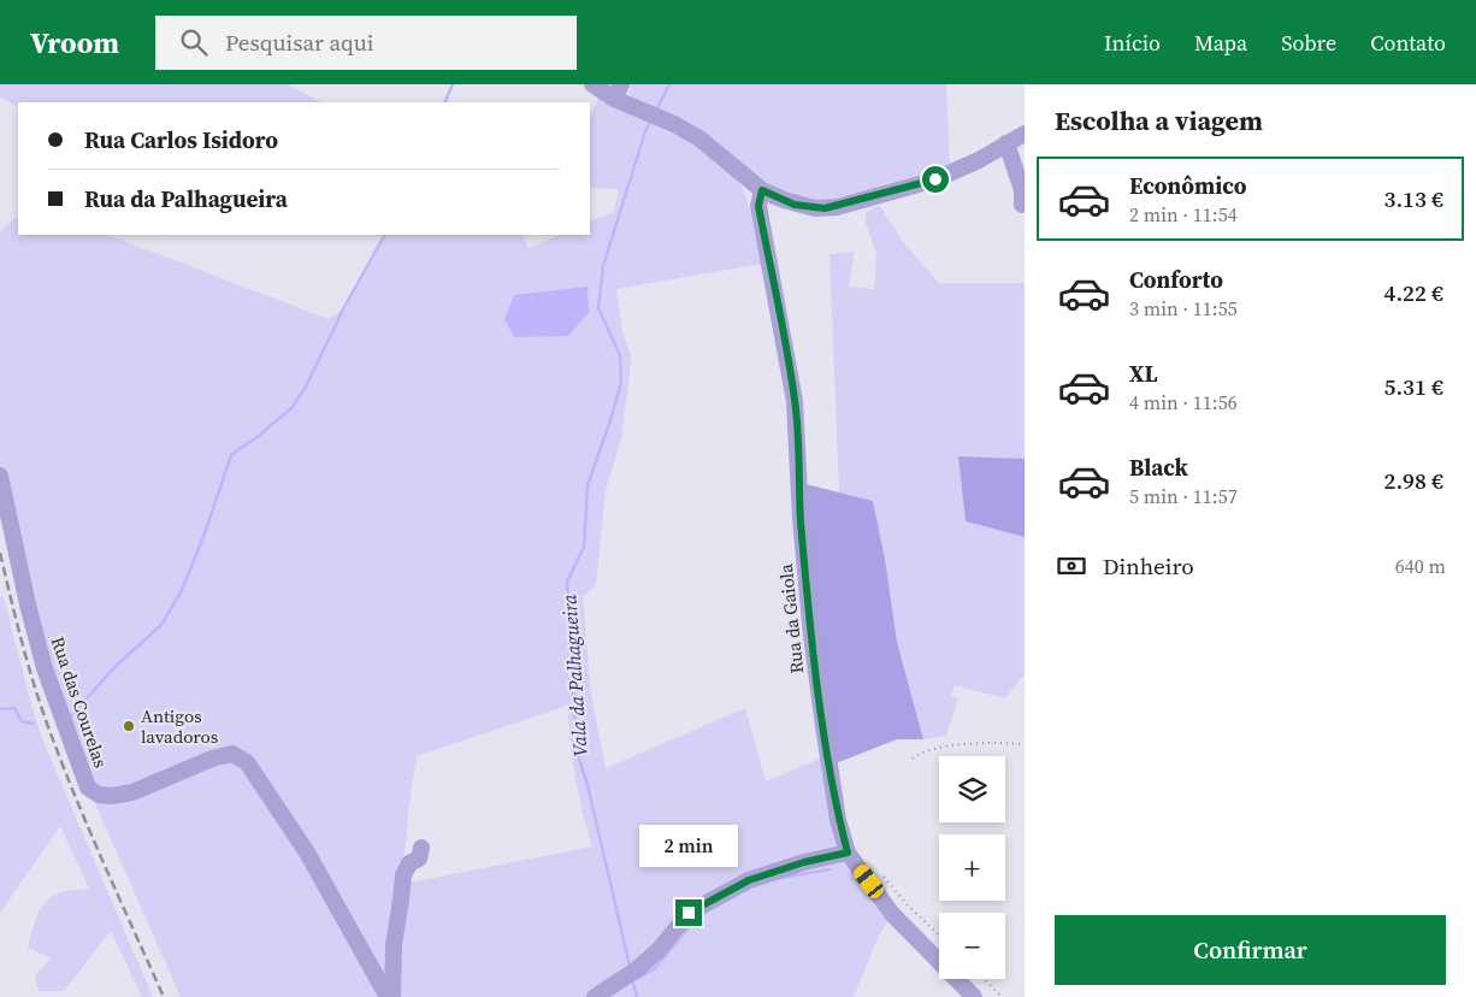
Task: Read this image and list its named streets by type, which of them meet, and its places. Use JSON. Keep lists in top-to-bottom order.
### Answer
{
  "streets": {
    "street": ["Rua da Gaiola", "Rua das Courelas"]
  },
  "water": ["Vala da Palhagueira"],
  "places": ["Antigos lavadoros"],
  "page": {
    "header": "Vroom",
    "search": "Pesquisar aqui",
    "nav": [
      "Início",
      "Mapa",
      "Sobre",
      "Contato"
    ],
    "heading": "Escolha a viagem",
    "banner": ["Rua Carlos Isidoro", "Rua da Palhagueira"],
    "list": [
      {
        "name": "Econômico",
        "note": "2 min · 11:54",
        "value": "3.13 €"
      },
      {
        "name": "Conforto",
        "note": "3 min · 11:55",
        "value": "4.22 €"
      },
      {
        "name": "XL",
        "note": "4 min · 11:56",
        "value": "5.31 €"
      },
      {
        "name": "Black",
        "note": "5 min · 11:57",
        "value": "2.98 €"
      }
    ],
    "pay": ["Dinheiro", "640 m"],
    "map_buttons": ["+", "−"],
    "bubble": "2 min",
    "buttons": "Confirmar"
  }
}
